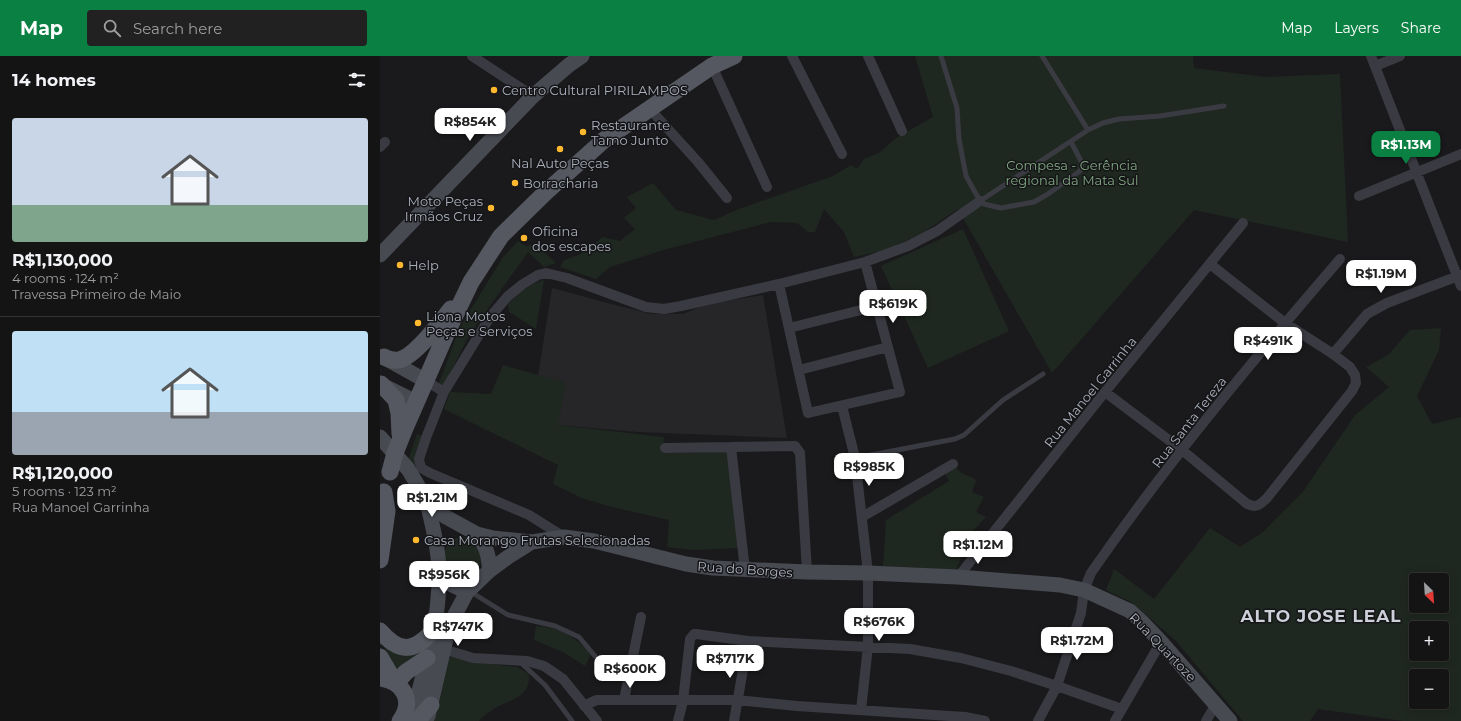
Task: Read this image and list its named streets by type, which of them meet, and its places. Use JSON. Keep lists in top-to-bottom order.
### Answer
{
  "streets": {
    "main road": ["Rua do Borges", "Rua Quartoze"],
    "street": ["Rua Manoel Garrinha", "Rua Santa Tereza"]
  },
  "crossings": [
    ["Rua Manoel Garrinha", "Rua do Borges"],
    ["Rua Santa Tereza", "Rua do Borges"],
    ["Rua Santa Tereza", "Rua Quartoze"],
    ["Rua do Borges", "Rua Quartoze"]
  ],
  "districts": ["ALTO JOSE LEAL"],
  "parks": ["Compesa - Gerência regional da Mata Sul"],
  "places": [
    "Centro Cultural PIRILAMPOS",
    "Restaurante Tamo Junto",
    "Nal Auto Peças",
    "Borracharia",
    "Moto Peças Irmãos Cruz",
    "Oficina dos escapes",
    "Help",
    "Liona Motos Peças e Serviços",
    "Casa Morango Frutas Selecionadas"
  ],
  "north": "bottom right",
  "page": {
    "header": "Map",
    "search": "Search here",
    "nav": ["Map", "Layers", "Share"],
    "heading": "14 homes",
    "list": [
      {
        "name": "R$1,130,000",
        "note": "4 rooms · 124 m² · Travessa Primeiro de Maio"
      },
      {
        "name": "R$1,120,000",
        "note": "5 rooms · 123 m² · Rua Manoel Garrinha"
      }
    ],
    "price": [
      "R$854K",
      "R$1.13M",
      "R$1.19M",
      "R$619K",
      "R$491K",
      "R$985K",
      "R$1.21M",
      "R$1.12M",
      "R$956K",
      "R$676K",
      "R$747K",
      "R$1.72M",
      "R$717K",
      "R$600K"
    ],
    "map_buttons": ["+", "−"]
  }
}
